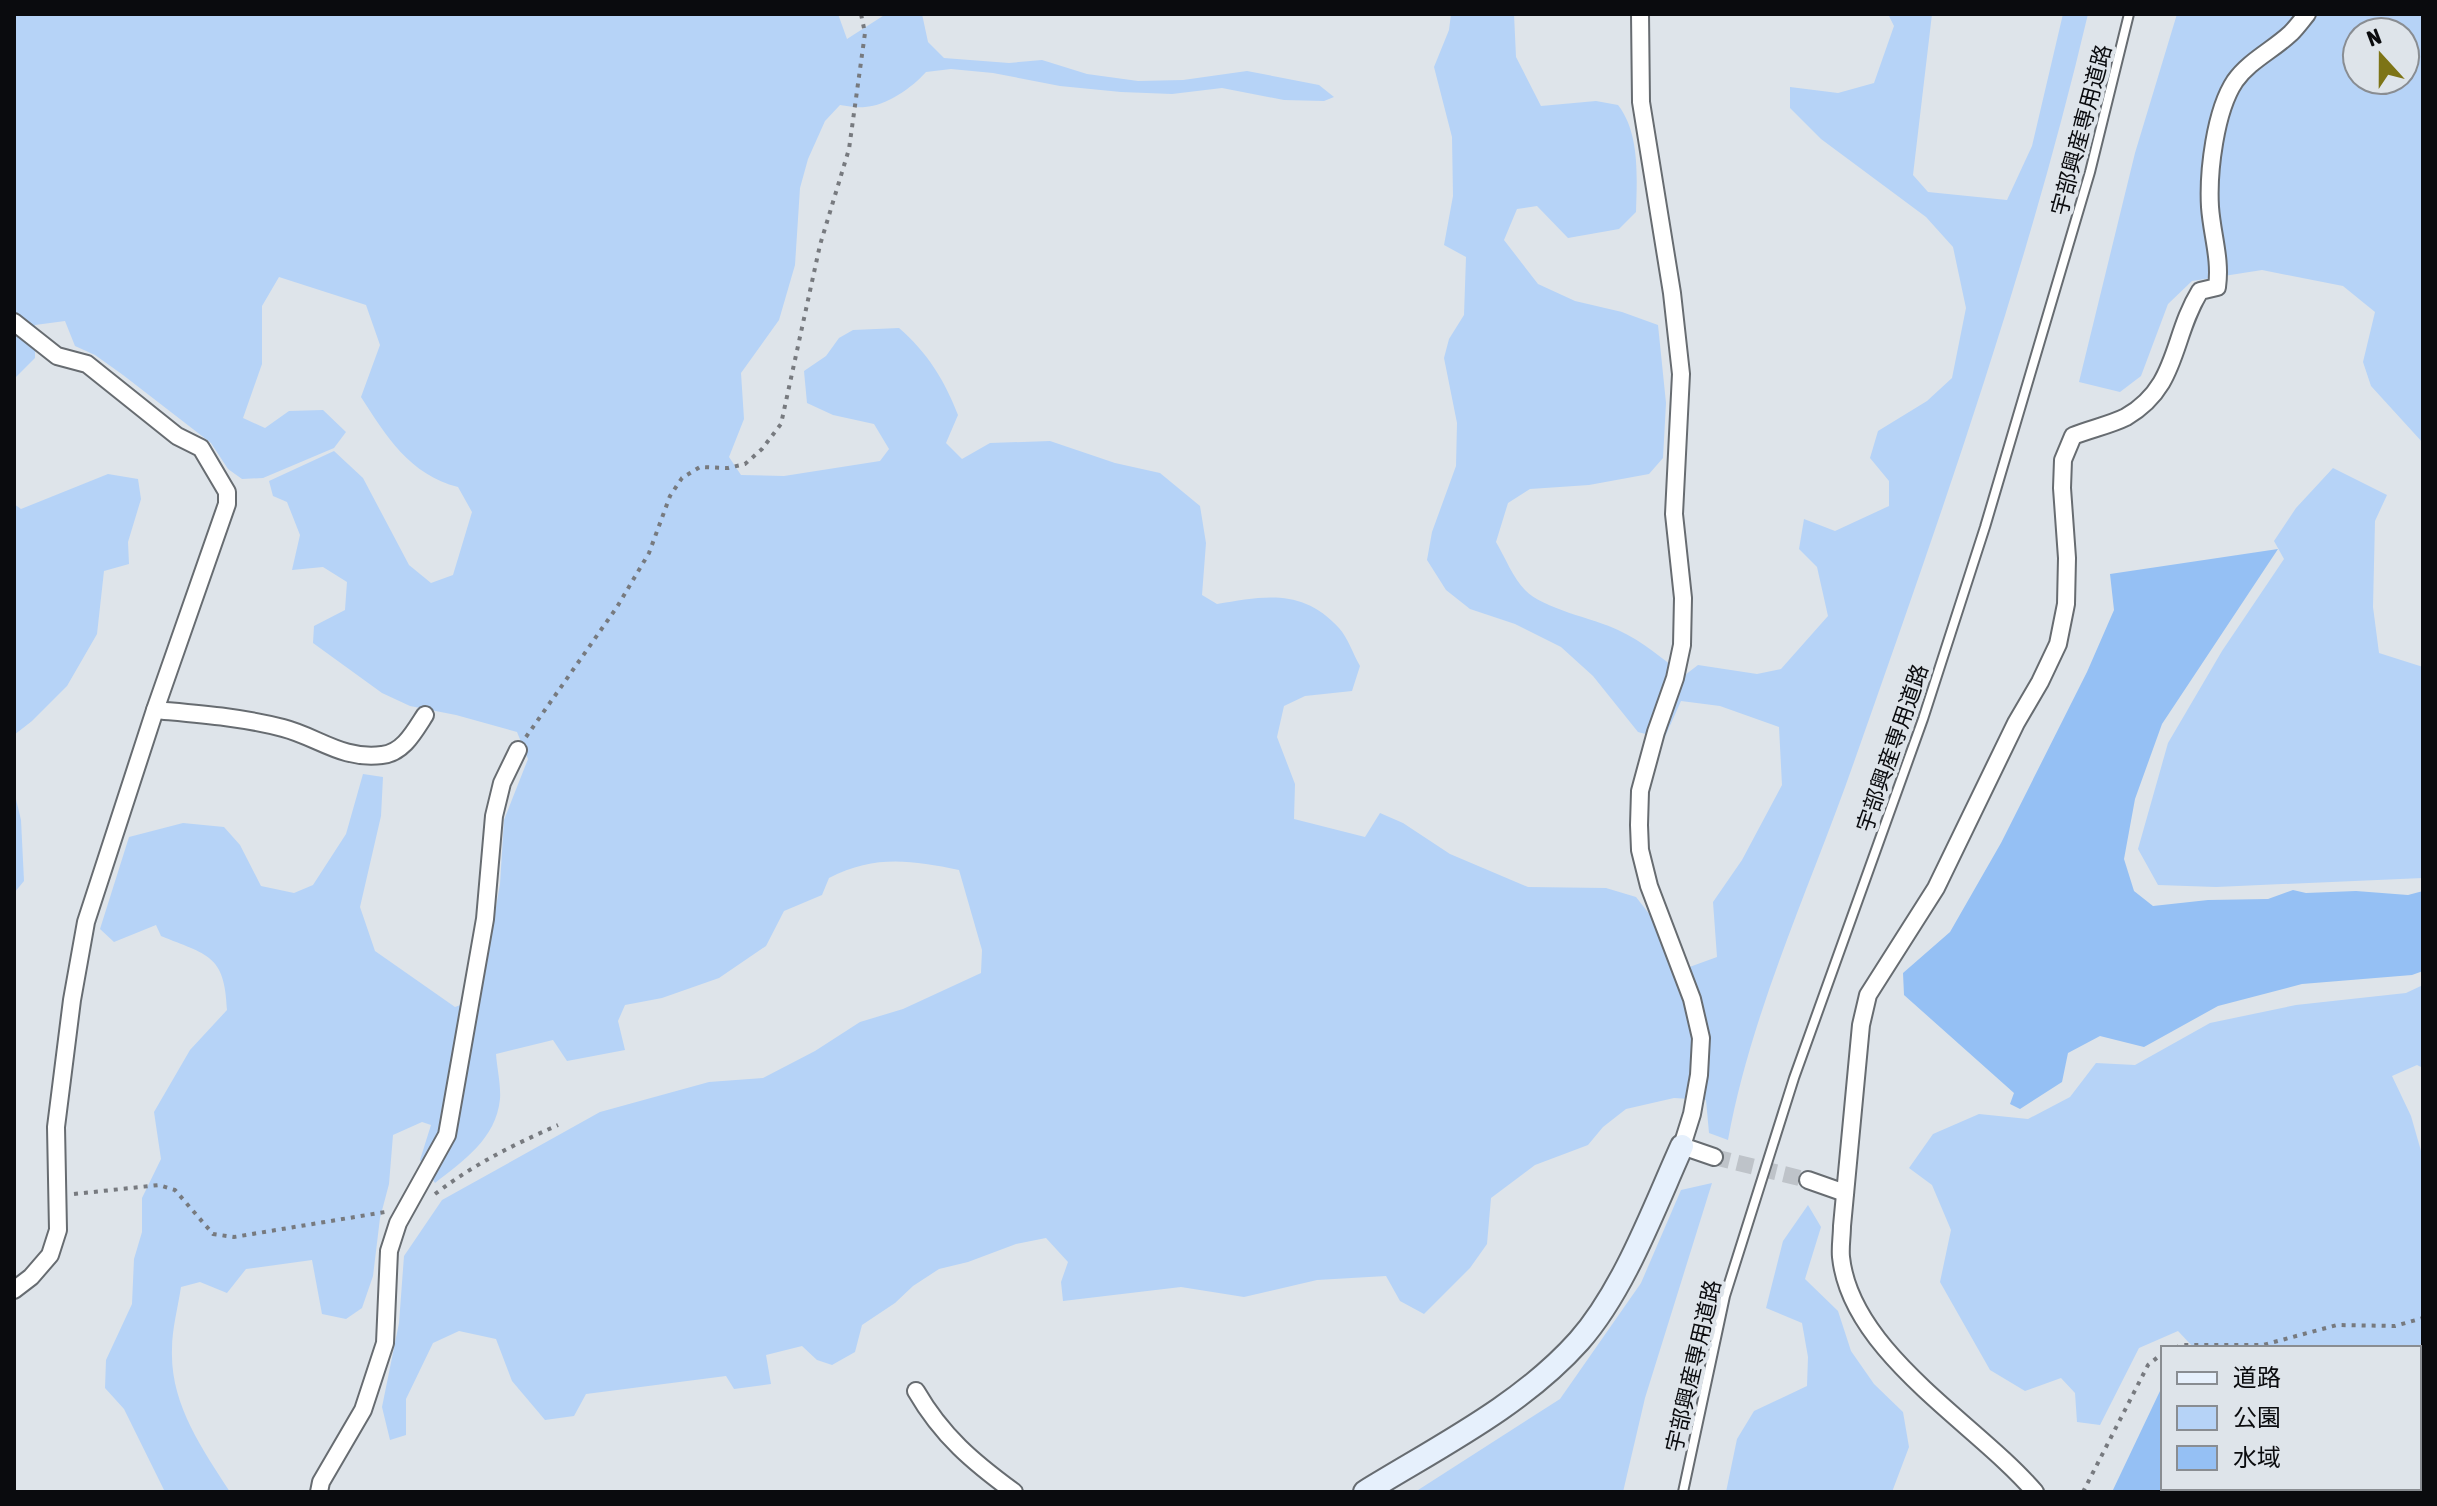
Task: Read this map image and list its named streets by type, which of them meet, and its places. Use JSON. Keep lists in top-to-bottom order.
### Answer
{
  "streets": {
    "lane": ["宇部興産専用道路"]
  },
  "legend": ["道路", "公園", "水域"],
  "north": "top"
}
